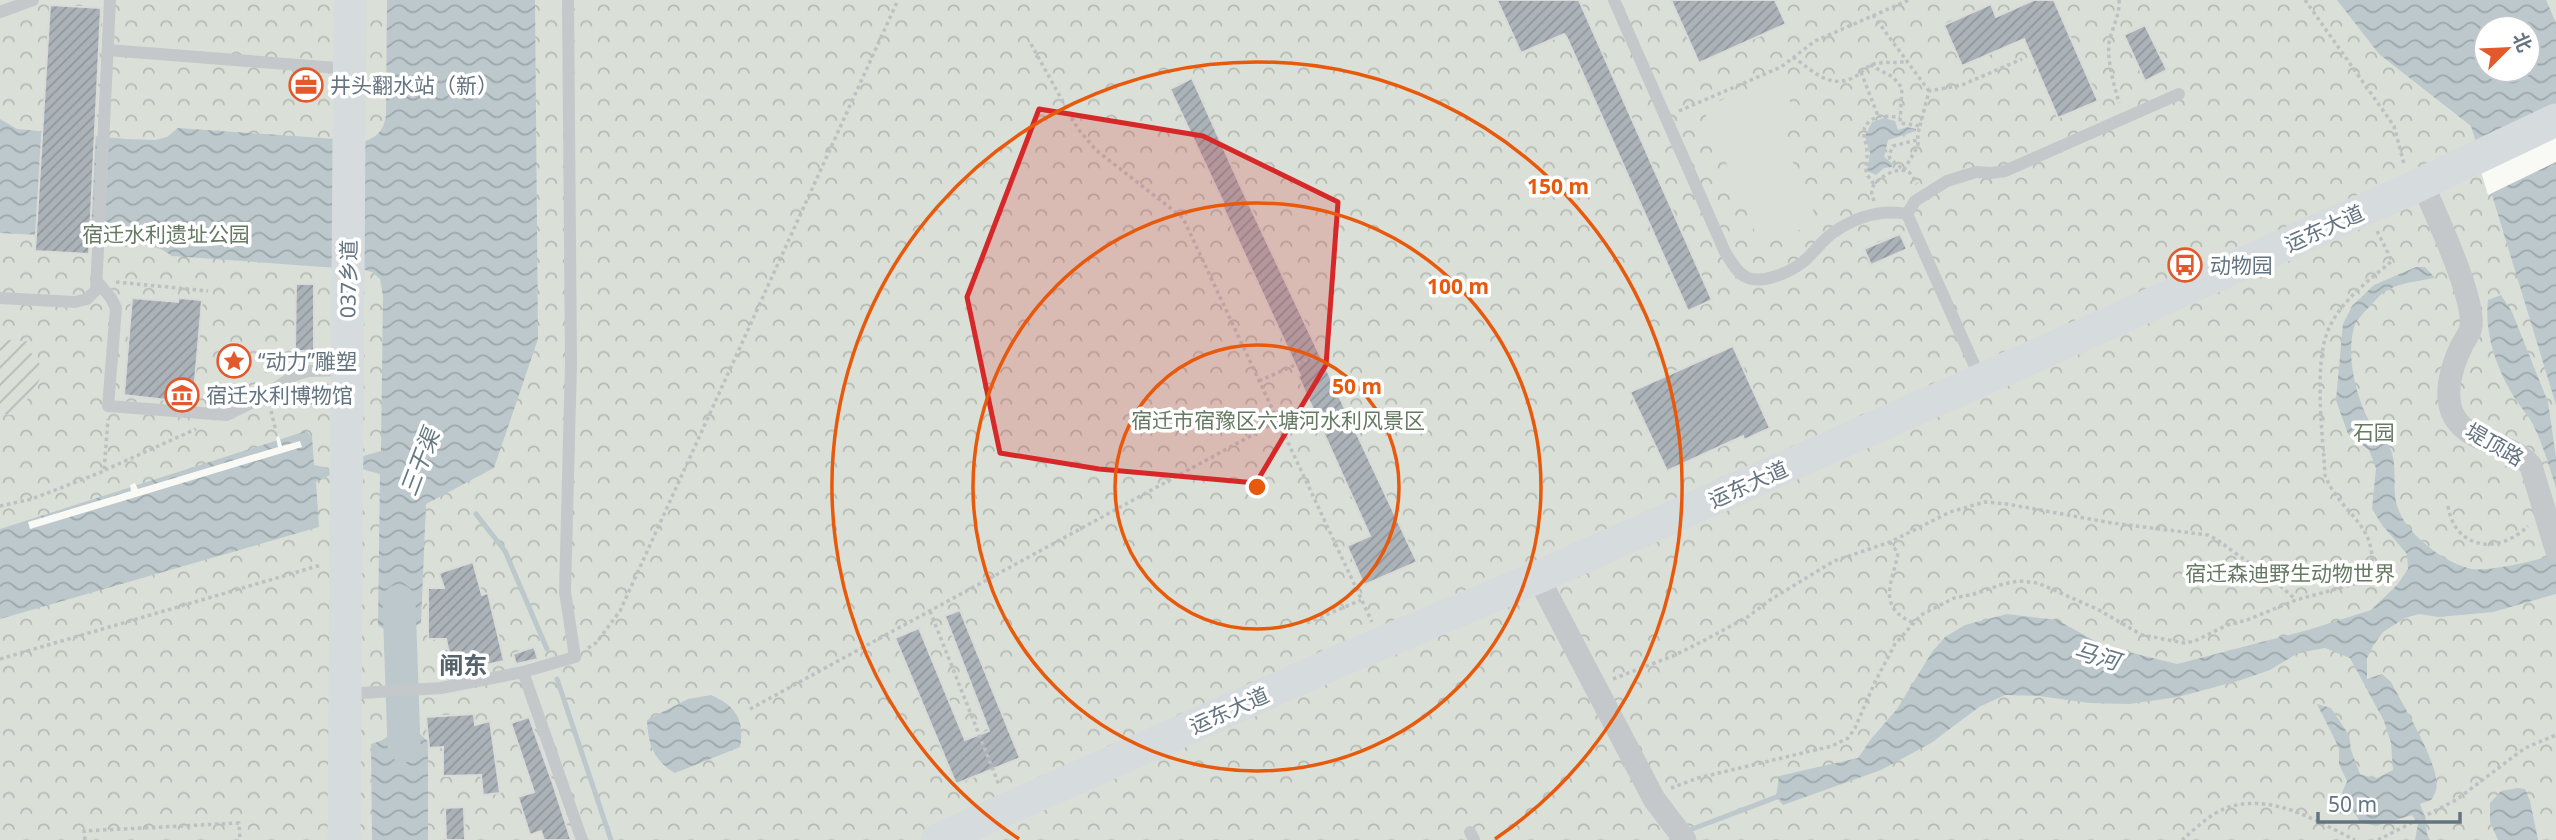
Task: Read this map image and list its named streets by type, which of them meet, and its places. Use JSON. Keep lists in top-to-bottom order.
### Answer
{
  "streets": {
    "main road": ["运东大道", "037乡道"],
    "street": ["堤顶路"]
  },
  "crossings": [
    ["运东大道", "堤顶路"]
  ],
  "districts": ["闸东"],
  "water": ["三干渠", "马河"],
  "parks": [
    "宿迁水利遗址公园",
    "宿迁市宿豫区六塘河水利风景区",
    "石园",
    "宿迁森迪野生动物世界"
  ],
  "places": {
    "office": ["井头翻水站（新）"],
    "bus stop": ["动物园"],
    "place": ["“动力”雕塑"],
    "museum": ["宿迁水利博物馆"]
  },
  "scale_bar": "50 m",
  "north": "top right",
  "rings": ["150 m", "100 m", "50 m"]
}
